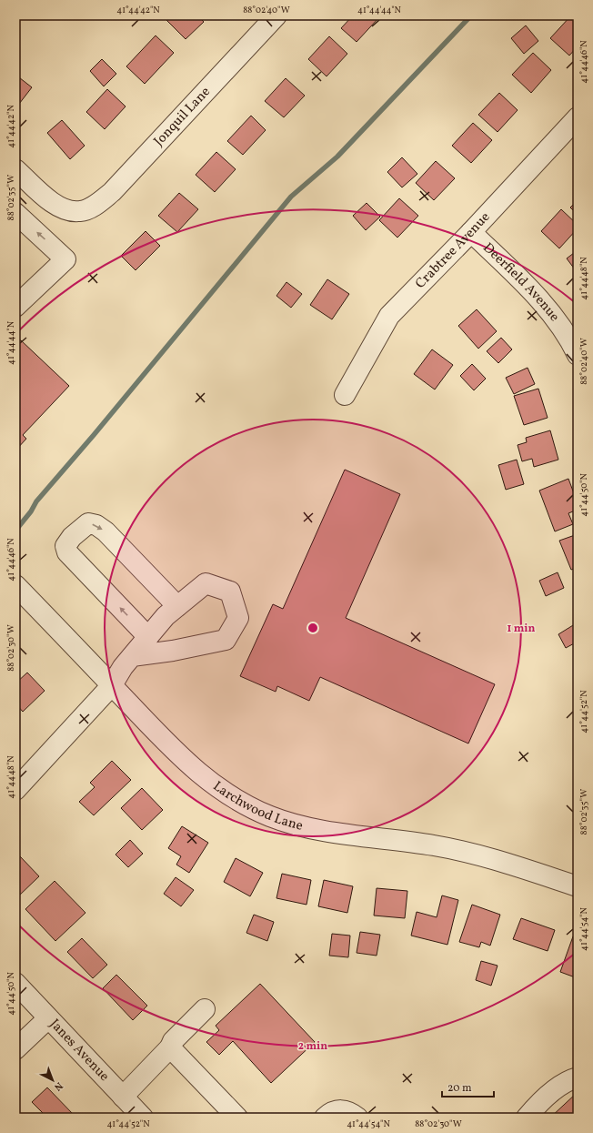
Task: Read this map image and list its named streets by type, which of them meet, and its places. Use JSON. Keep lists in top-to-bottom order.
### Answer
{
  "streets": {
    "street": [
      "Jonquil Lane",
      "Crabtree Avenue",
      "Deerfield Avenue",
      "Larchwood Lane",
      "Janes Avenue"
    ]
  },
  "crossings": [
    ["Crabtree Avenue", "Deerfield Avenue"]
  ],
  "scale_bar": "20 m",
  "north": "bottom right",
  "coordinates": [
    "41°44'42\"N",
    "88°02'40\"W",
    "41°44'44\"N",
    "41°44'46\"N",
    "88°02'35\"W",
    "41°44'48\"N",
    "41°44'50\"N",
    "88°02'30\"W",
    "41°44'52\"N",
    "41°44'54\"N"
  ],
  "rings": ["1 min", "2 min"]
}
